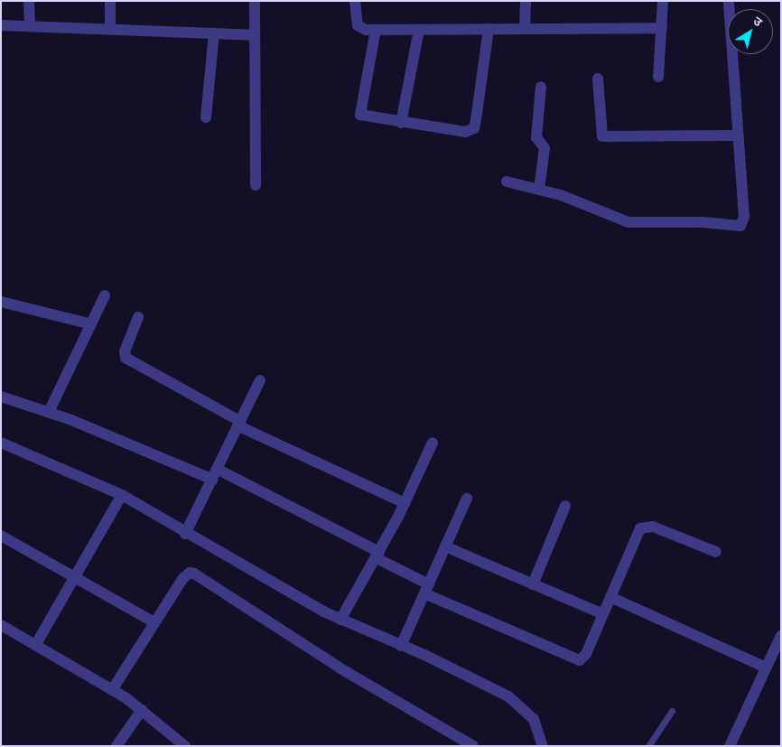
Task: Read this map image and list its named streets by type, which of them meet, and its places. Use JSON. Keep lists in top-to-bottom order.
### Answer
{
  "north": "top right"
}
